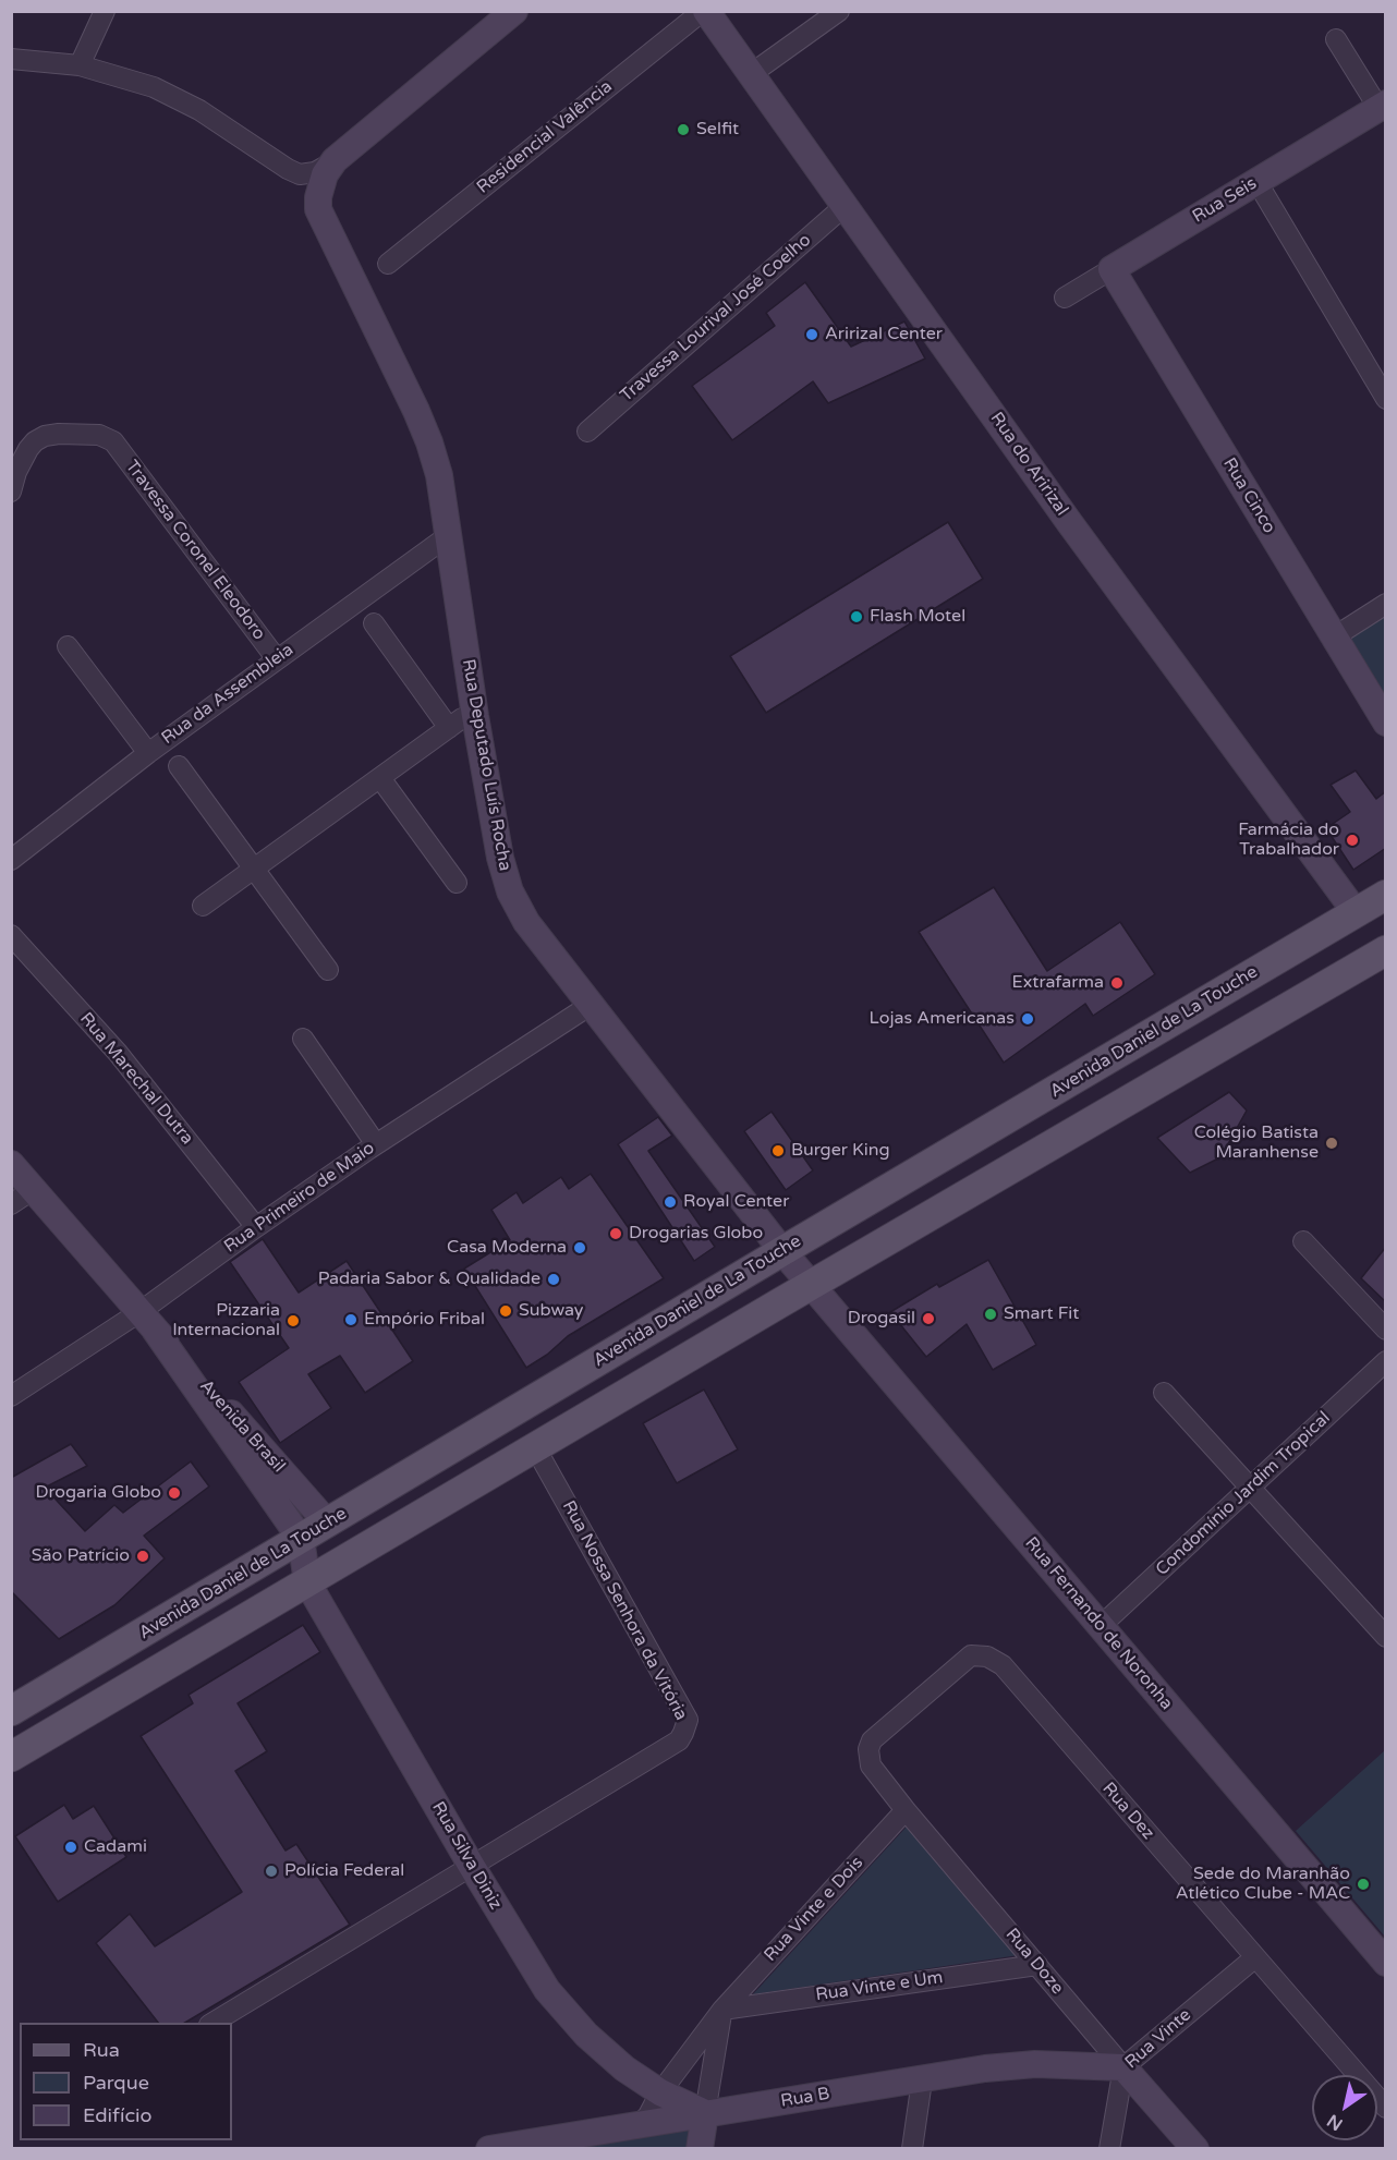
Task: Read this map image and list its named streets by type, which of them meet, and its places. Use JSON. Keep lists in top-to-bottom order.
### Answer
{
  "streets": {
    "main road": ["Avenida Daniel de La Touche"],
    "street": [
      "Residencial Valência",
      "Rua Seis",
      "Travessa Lourival José Coelho",
      "Rua do Aririzal",
      "Rua Cinco",
      "Travessa Coronel Eleodoro",
      "Rua da Assembleia",
      "Rua Deputado Luís Rocha",
      "Rua Marechal Dutra",
      "Rua Primeiro de Maio",
      "Avenida Brasil",
      "Condomínio Jardim Tropical",
      "Rua Nossa Senhora da Vitória",
      "Rua Fernando de Noronha",
      "Rua Dez",
      "Rua Silva Diniz",
      "Rua Vinte e Dois",
      "Rua Doze",
      "Rua Vinte e Um",
      "Rua Vinte",
      "Rua B"
    ]
  },
  "crossings": [
    ["Residencial Valência", "Rua do Aririzal"],
    ["Rua Seis", "Rua Cinco"],
    ["Travessa Lourival José Coelho", "Rua do Aririzal"],
    ["Rua do Aririzal", "Avenida Daniel de La Touche"],
    ["Travessa Coronel Eleodoro", "Rua da Assembleia"],
    ["Rua da Assembleia", "Rua Deputado Luís Rocha"],
    ["Rua Deputado Luís Rocha", "Avenida Daniel de La Touche"],
    ["Rua Deputado Luís Rocha", "Rua Primeiro de Maio"],
    ["Rua Deputado Luís Rocha", "Rua Fernando de Noronha"],
    ["Avenida Daniel de La Touche", "Avenida Brasil"],
    ["Avenida Daniel de La Touche", "Rua Silva Diniz"],
    ["Rua Marechal Dutra", "Rua Primeiro de Maio"],
    ["Rua Primeiro de Maio", "Avenida Brasil"],
    ["Avenida Brasil", "Rua Silva Diniz"],
    ["Condomínio Jardim Tropical", "Rua Fernando de Noronha"],
    ["Rua Nossa Senhora da Vitória", "Rua Silva Diniz"],
    ["Rua Dez", "Rua Doze"],
    ["Rua Dez", "Rua Vinte"],
    ["Rua Silva Diniz", "Rua Vinte e Dois"],
    ["Rua Silva Diniz", "Rua B"],
    ["Rua Vinte e Dois", "Rua Doze"],
    ["Rua Vinte e Dois", "Rua Vinte e Um"],
    ["Rua Vinte e Dois", "Rua B"],
    ["Rua Doze", "Rua Vinte e Um"],
    ["Rua Doze", "Rua Vinte"],
    ["Rua Doze", "Rua B"],
    ["Rua Vinte", "Rua B"]
  ],
  "places": [
    "Selfit",
    "Aririzal Center",
    "Flash Motel",
    "Farmácia do Trabalhador",
    "Extrafarma",
    "Lojas Americanas",
    "Colégio Batista Maranhense",
    "Burger King",
    "Royal Center",
    "Drogarias Globo",
    "Casa Moderna",
    "Padaria Sabor & Qualidade",
    "Subway",
    "Smart Fit",
    "Drogasil",
    "Empório Fribal",
    "Pizzaria Internacional",
    "Drogaria Globo",
    "São Patrício",
    "Cadami",
    "Polícia Federal",
    "Sede do Maranhão Atlético Clube - MAC"
  ],
  "legend": ["Rua", "Parque", "Edifício"],
  "north": "bottom left"
}
